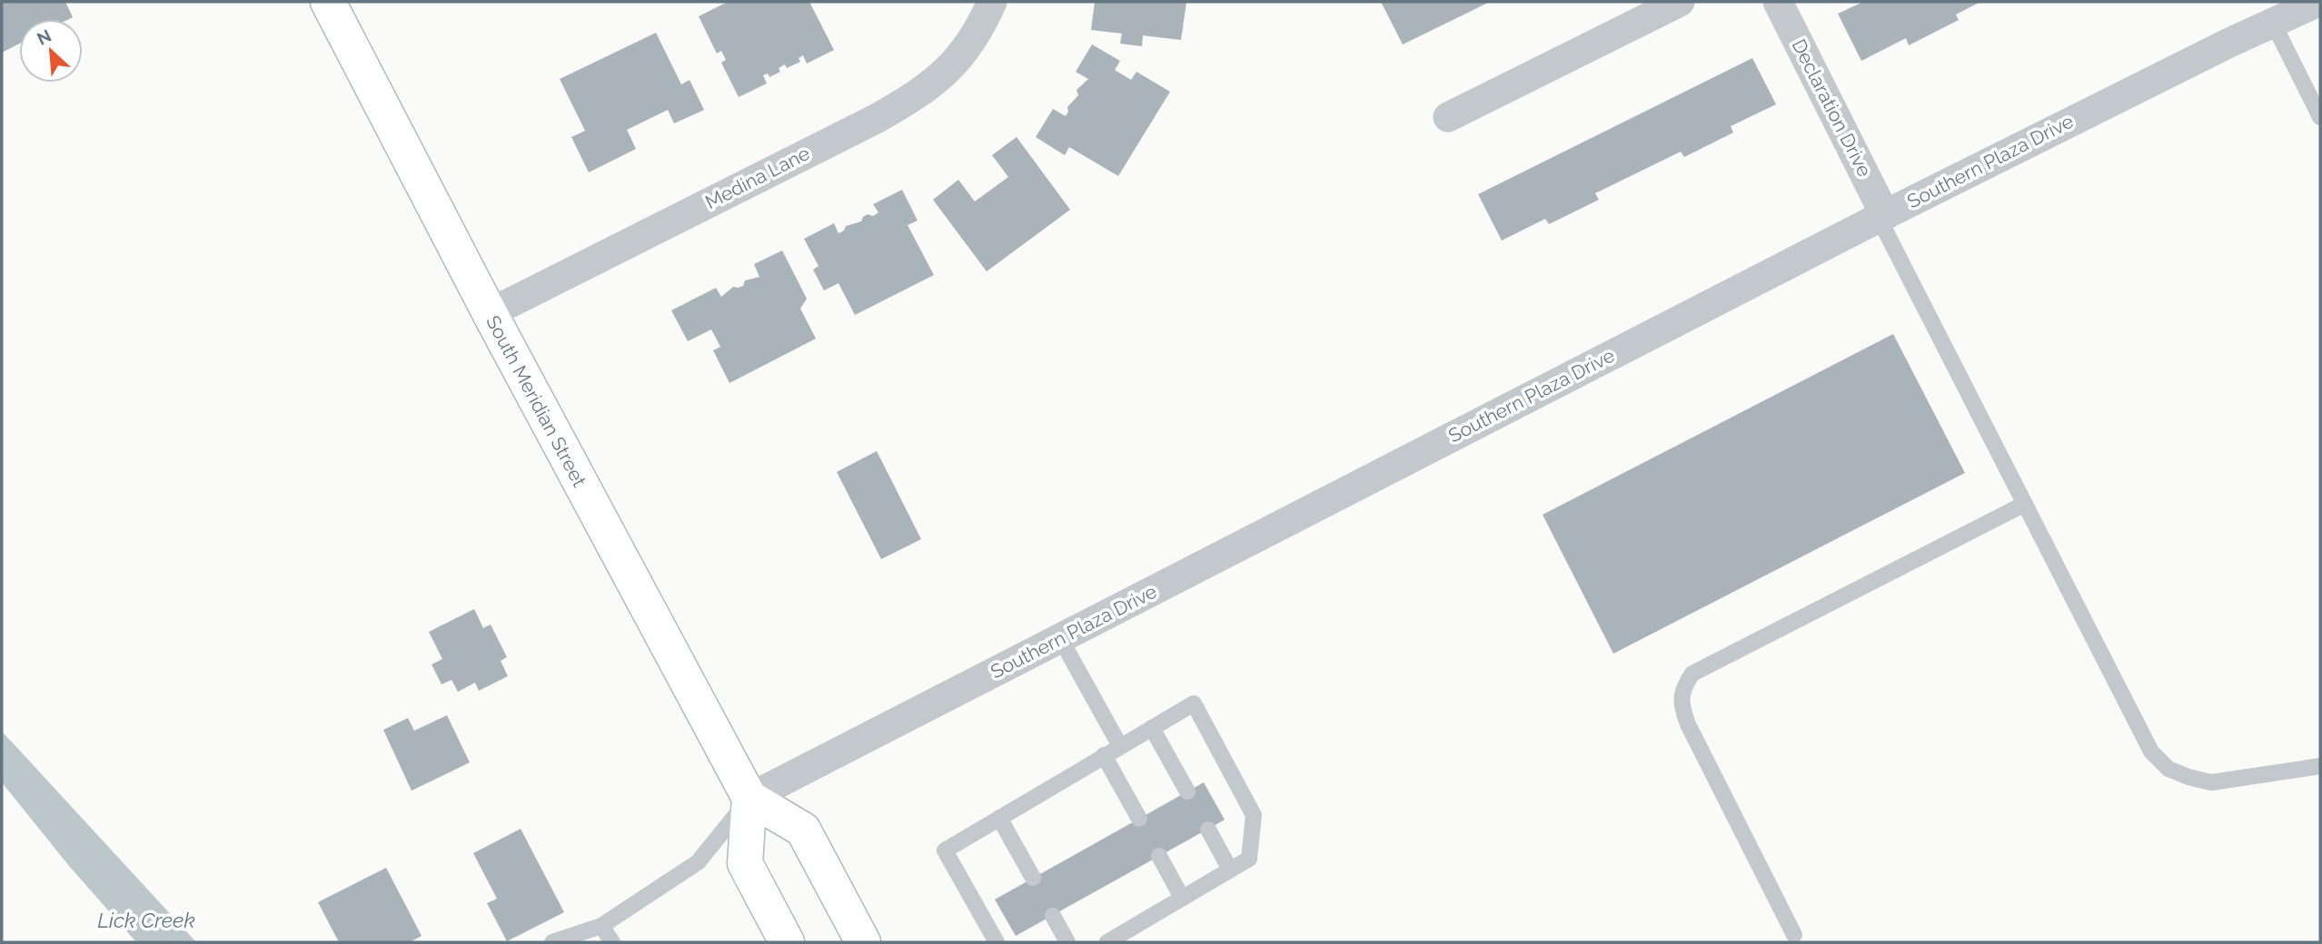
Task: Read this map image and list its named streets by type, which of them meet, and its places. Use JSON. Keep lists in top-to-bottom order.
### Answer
{
  "streets": {
    "main road": ["South Meridian Street"],
    "street": ["Declaration Drive", "Southern Plaza Drive", "Medina Lane"]
  },
  "crossings": [
    ["Declaration Drive", "Southern Plaza Drive"],
    ["Southern Plaza Drive", "South Meridian Street"],
    ["Medina Lane", "South Meridian Street"]
  ],
  "water": ["Lick Creek"],
  "north": "top left"
}
